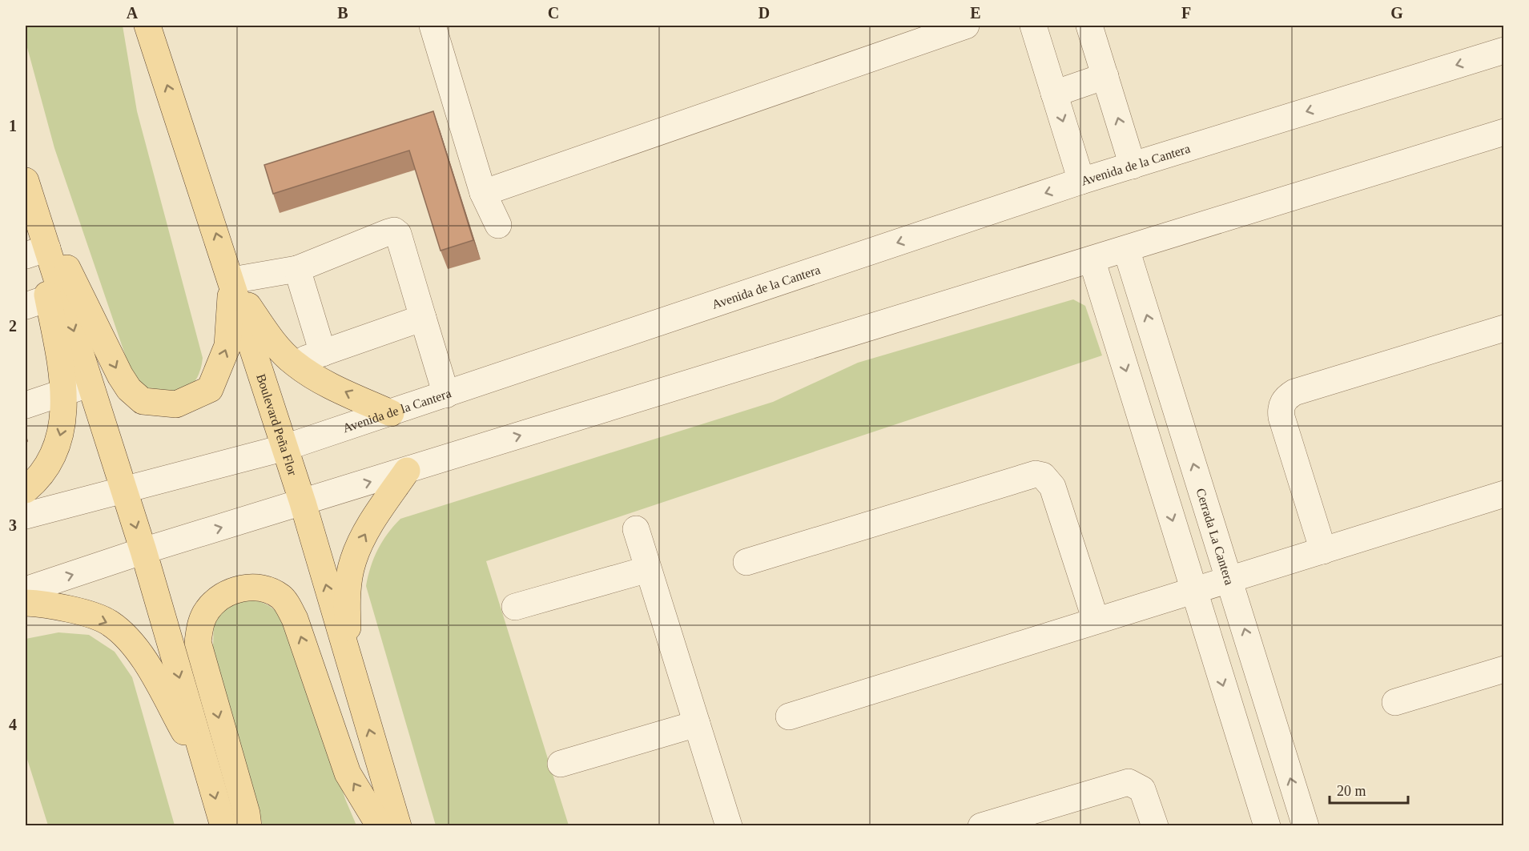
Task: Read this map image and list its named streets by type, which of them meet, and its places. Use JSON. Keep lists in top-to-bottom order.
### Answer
{
  "streets": {
    "main road": ["Boulevard Peña Flor"],
    "street": ["Avenida de la Cantera", "Cerrada La Cantera"]
  },
  "crossings": [
    ["Avenida de la Cantera", "Boulevard Peña Flor"]
  ],
  "scale_bar": "20 m",
  "grid": {
    "columns": [
      "A",
      "B",
      "C",
      "D",
      "E",
      "F",
      "G"
    ],
    "rows": [
      "1",
      "2",
      "3",
      "4"
    ]
  }
}
